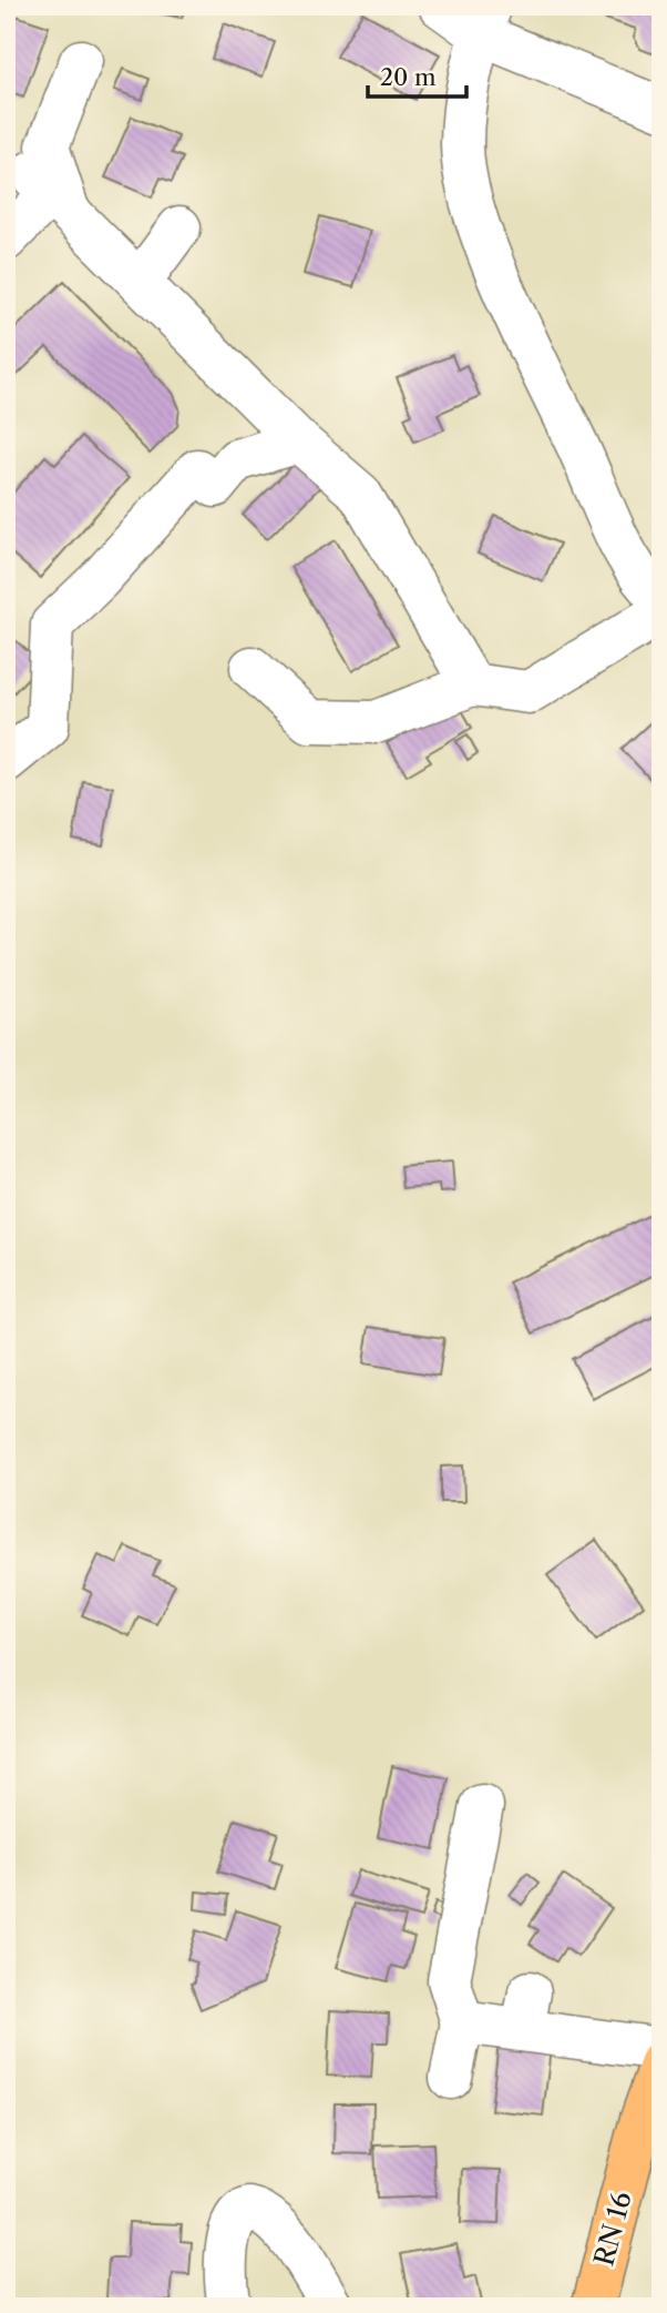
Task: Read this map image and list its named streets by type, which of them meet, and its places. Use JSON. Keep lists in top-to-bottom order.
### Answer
{
  "streets": {
    "main road": ["RN 16"]
  },
  "scale_bar": "20 m"
}
